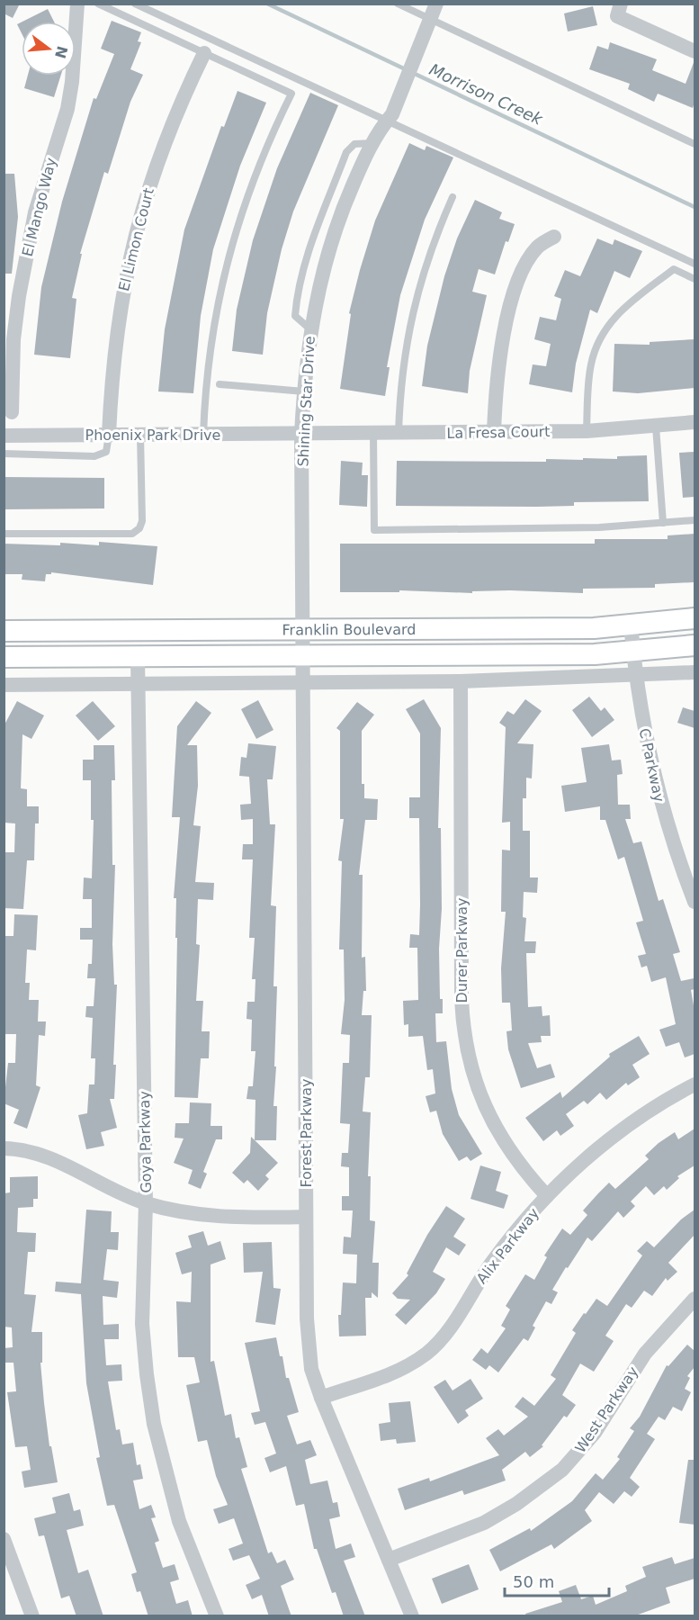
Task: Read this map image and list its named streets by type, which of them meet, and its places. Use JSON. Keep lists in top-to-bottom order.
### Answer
{
  "streets": {
    "main road": ["Franklin Boulevard"],
    "street": [
      "El Mango Way",
      "El Limon Court",
      "Shining Star Drive",
      "La Fresa Court",
      "Phoenix Park Drive",
      "C Parkway",
      "Durer Parkway",
      "Forest Parkway",
      "Goya Parkway",
      "Alix Parkway",
      "West Parkway"
    ]
  },
  "crossings": [
    ["El Limon Court", "Phoenix Park Drive"],
    ["Shining Star Drive", "La Fresa Court"],
    ["Shining Star Drive", "Phoenix Park Drive"],
    ["Shining Star Drive", "Franklin Boulevard"],
    ["Shining Star Drive", "Forest Parkway"],
    ["La Fresa Court", "Phoenix Park Drive"],
    ["Franklin Boulevard", "C Parkway"],
    ["Franklin Boulevard", "Forest Parkway"],
    ["Franklin Boulevard", "Goya Parkway"],
    ["Durer Parkway", "Alix Parkway"],
    ["Forest Parkway", "Alix Parkway"],
    ["Forest Parkway", "West Parkway"]
  ],
  "water": ["Morrison Creek"],
  "scale_bar": "50 m",
  "north": "right"
}
